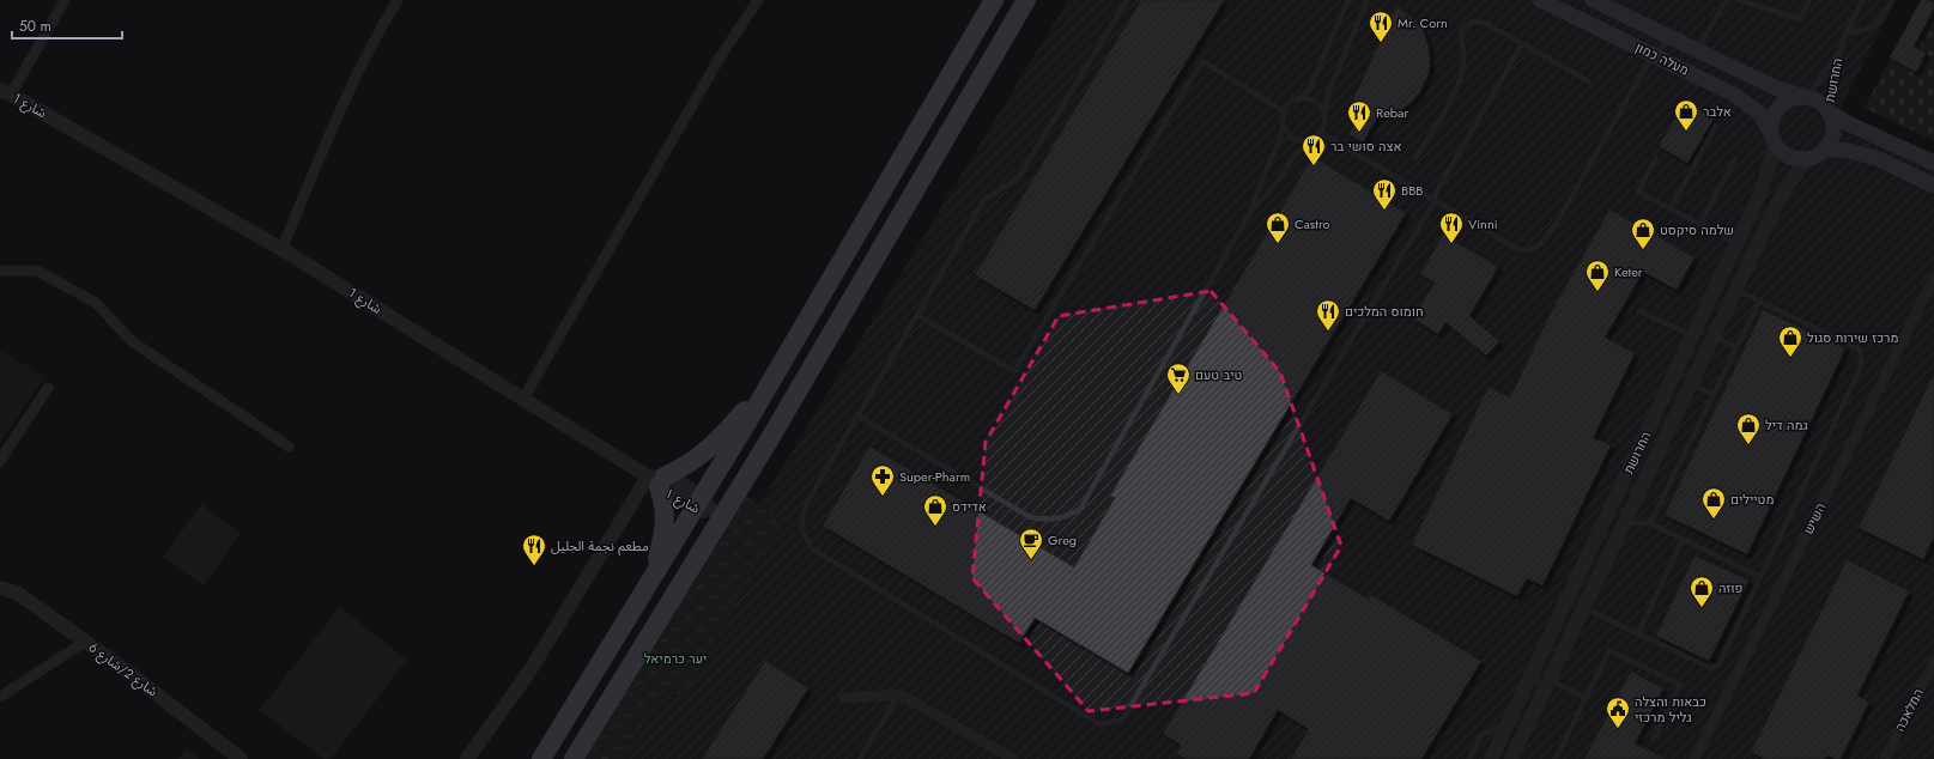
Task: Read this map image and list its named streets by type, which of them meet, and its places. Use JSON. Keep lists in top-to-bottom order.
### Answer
{
  "streets": {
    "main road": ["מעלה כמון"],
    "street": [
      "החרושת",
      "شارع 1",
      "השיש",
      "شارع 2/شارع 6",
      "המלאכה"
    ]
  },
  "crossings": [
    ["מעלה כמון", "החרושת"]
  ],
  "parks": ["יער כרמיאל"],
  "places": {
    "restaurant": [
      "Mr. Corn",
      "Rebar",
      "אצה סושי בר",
      "BBB",
      "Vinni",
      "חומוס המלכים",
      "مطعم نجمة الجليل"
    ],
    "shop": [
      "אלבר",
      "Castro",
      "שלמה סיקסט",
      "Keter",
      "מרכז שירות סגול",
      "גמה דיל",
      "מטיילים",
      "אדידס",
      "פוזה"
    ],
    "supermarket": ["טיב טעם"],
    "pharmacy": ["Super-Pharm"],
    "cafe": ["Greg"],
    "public building": ["כבאות והצלה גליל מרכזי"]
  },
  "scale_bar": "50 m"
}
